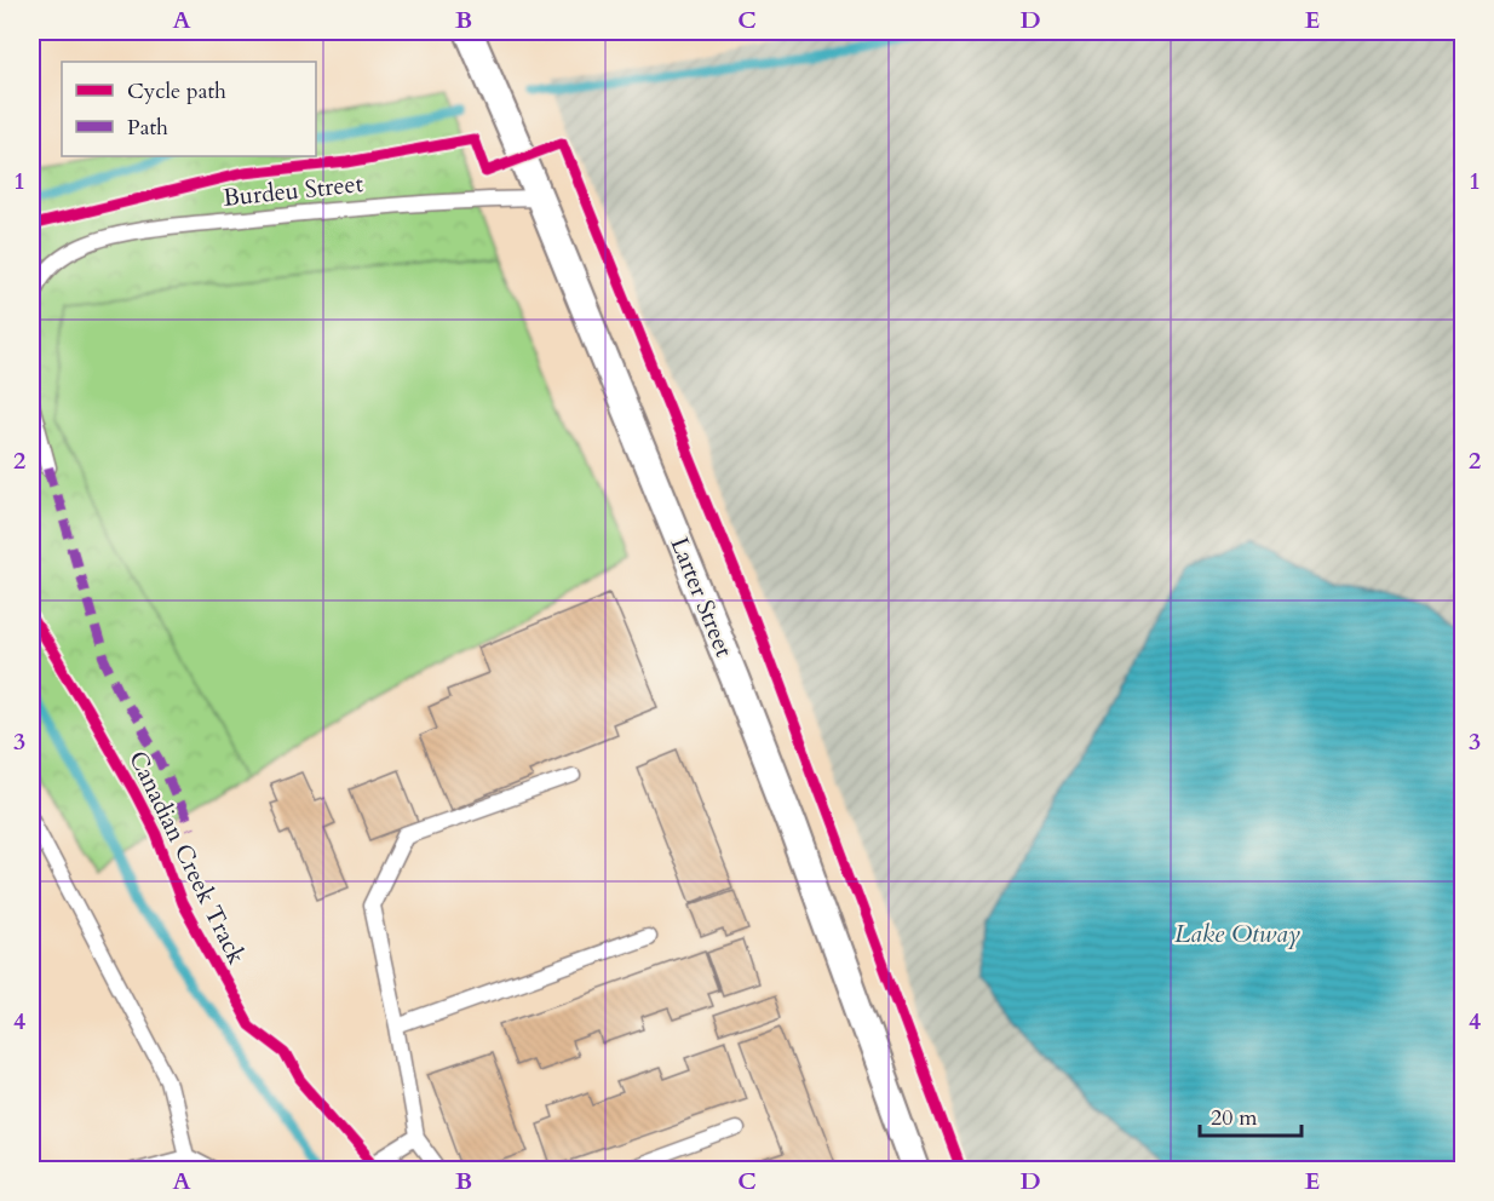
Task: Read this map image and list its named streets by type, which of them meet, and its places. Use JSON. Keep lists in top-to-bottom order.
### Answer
{
  "streets": {
    "street": ["Larter Street"],
    "lane": ["Burdeu Street"],
    "cycle path": ["Canadian Creek Track"]
  },
  "crossings": [
    ["Burdeu Street", "Larter Street"]
  ],
  "water": ["Lake Otway"],
  "legend": ["Cycle path", "Path"],
  "scale_bar": "20 m",
  "grid": {
    "columns": [
      "A",
      "B",
      "C",
      "D",
      "E"
    ],
    "rows": [
      "1",
      "2",
      "3",
      "4"
    ]
  }
}
